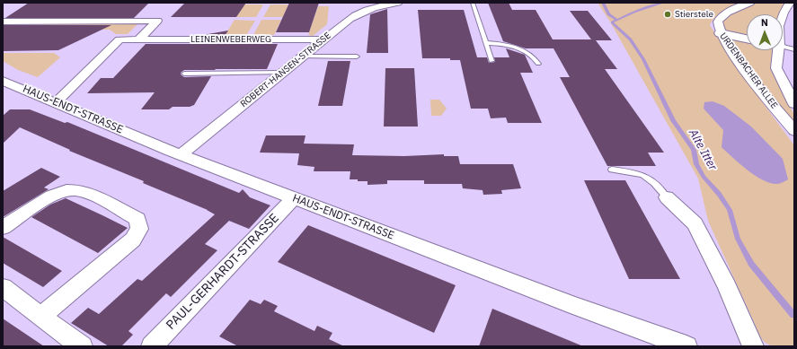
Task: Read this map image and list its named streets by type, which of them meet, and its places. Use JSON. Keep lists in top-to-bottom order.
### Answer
{
  "streets": {
    "street": [
      "LEINENWEBERWEG",
      "ROBERT-HANSEN-STRASSE",
      "URDENBACHER ALLEE",
      "HAUS-ENDT-STRASSE",
      "PAUL-GERHARDT-STRASSE"
    ]
  },
  "crossings": [
    ["LEINENWEBERWEG", "ROBERT-HANSEN-STRASSE"],
    ["LEINENWEBERWEG", "HAUS-ENDT-STRASSE"],
    ["ROBERT-HANSEN-STRASSE", "HAUS-ENDT-STRASSE"],
    ["HAUS-ENDT-STRASSE", "PAUL-GERHARDT-STRASSE"]
  ],
  "water": ["Alte Itter"],
  "places": ["Stierstele"],
  "north": "top"
}
